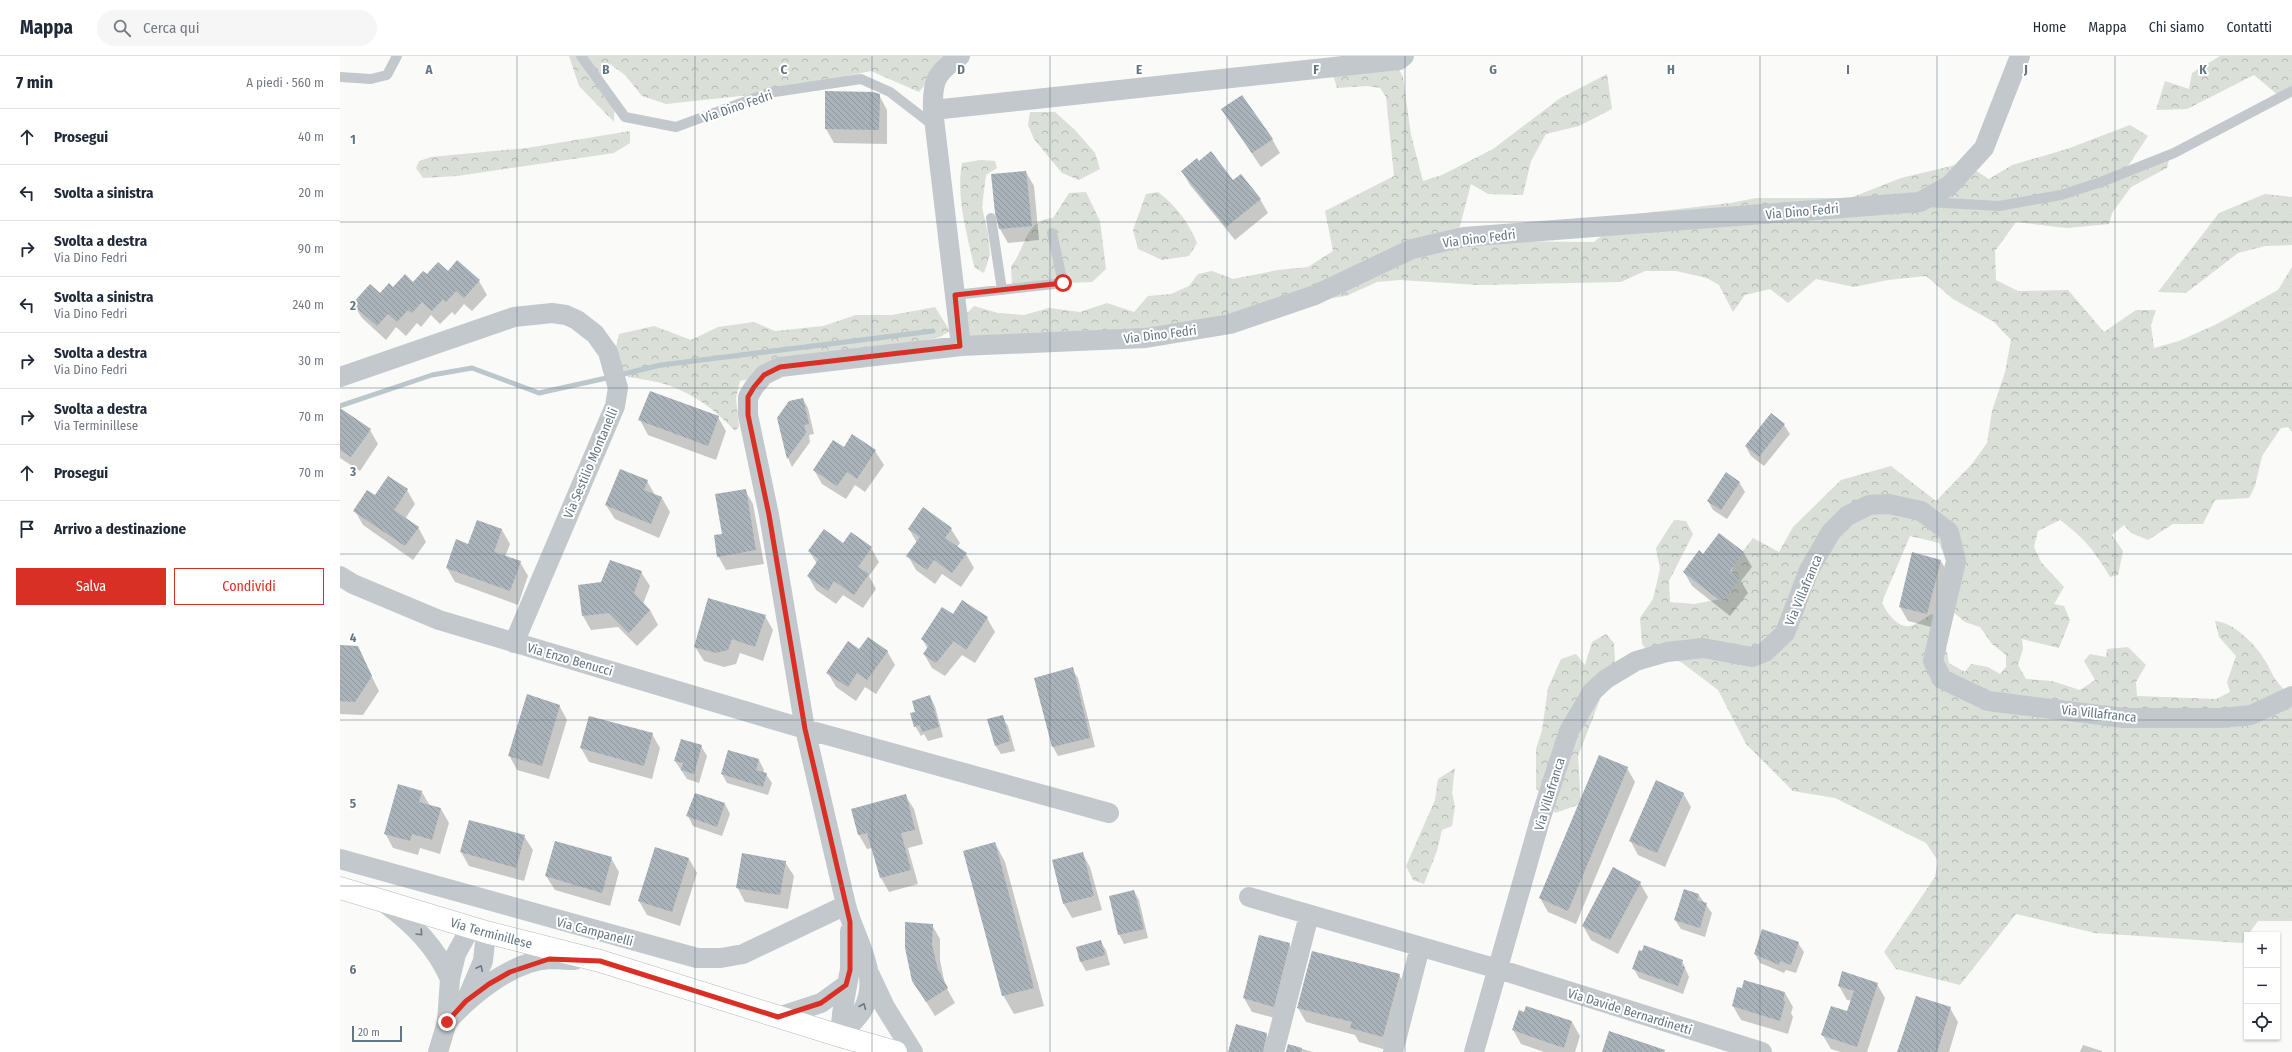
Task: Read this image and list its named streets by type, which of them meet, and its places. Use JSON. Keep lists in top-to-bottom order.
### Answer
{
  "streets": {
    "main road": ["Via Terminillese"],
    "street": [
      "Via Dino Fedri",
      "Via Sestilio Montanelli",
      "Via Villafranca",
      "Via Enzo Benucci",
      "Via Campanelli",
      "Via Davide Bernardinetti"
    ]
  },
  "crossings": [
    ["Via Dino Fedri", "Via Enzo Benucci"],
    ["Via Dino Fedri", "Via Campanelli"],
    ["Via Dino Fedri", "Via Terminillese"],
    ["Via Sestilio Montanelli", "Via Enzo Benucci"],
    ["Via Villafranca", "Via Davide Bernardinetti"]
  ],
  "scale_bar": "20 m",
  "page": {
    "header": "Mappa",
    "search": "Cerca qui",
    "nav": [
      "Home",
      "Mappa",
      "Chi siamo",
      "Contatti"
    ],
    "heading": ["7 min", "A piedi · 560 m"],
    "list": [
      ["Prosegui", "40 m"],
      ["Svolta a sinistra", "20 m"],
      ["Svolta a destra", "Via Dino Fedri", "90 m"],
      ["Svolta a sinistra", "Via Dino Fedri", "240 m"],
      ["Svolta a destra", "Via Dino Fedri", "30 m"],
      ["Svolta a destra", "Via Terminillese", "70 m"],
      ["Prosegui", "70 m"],
      "Arrivo a destinazione"
    ],
    "buttons": ["Salva", "Condividi"],
    "map_buttons": ["+", "−"],
    "scale": "20 m"
  },
  "grid": {
    "columns": [
      "A",
      "B",
      "C",
      "D",
      "E",
      "F",
      "G",
      "H",
      "I",
      "J",
      "K"
    ],
    "rows": [
      "1",
      "2",
      "3",
      "4",
      "5",
      "6"
    ]
  }
}
